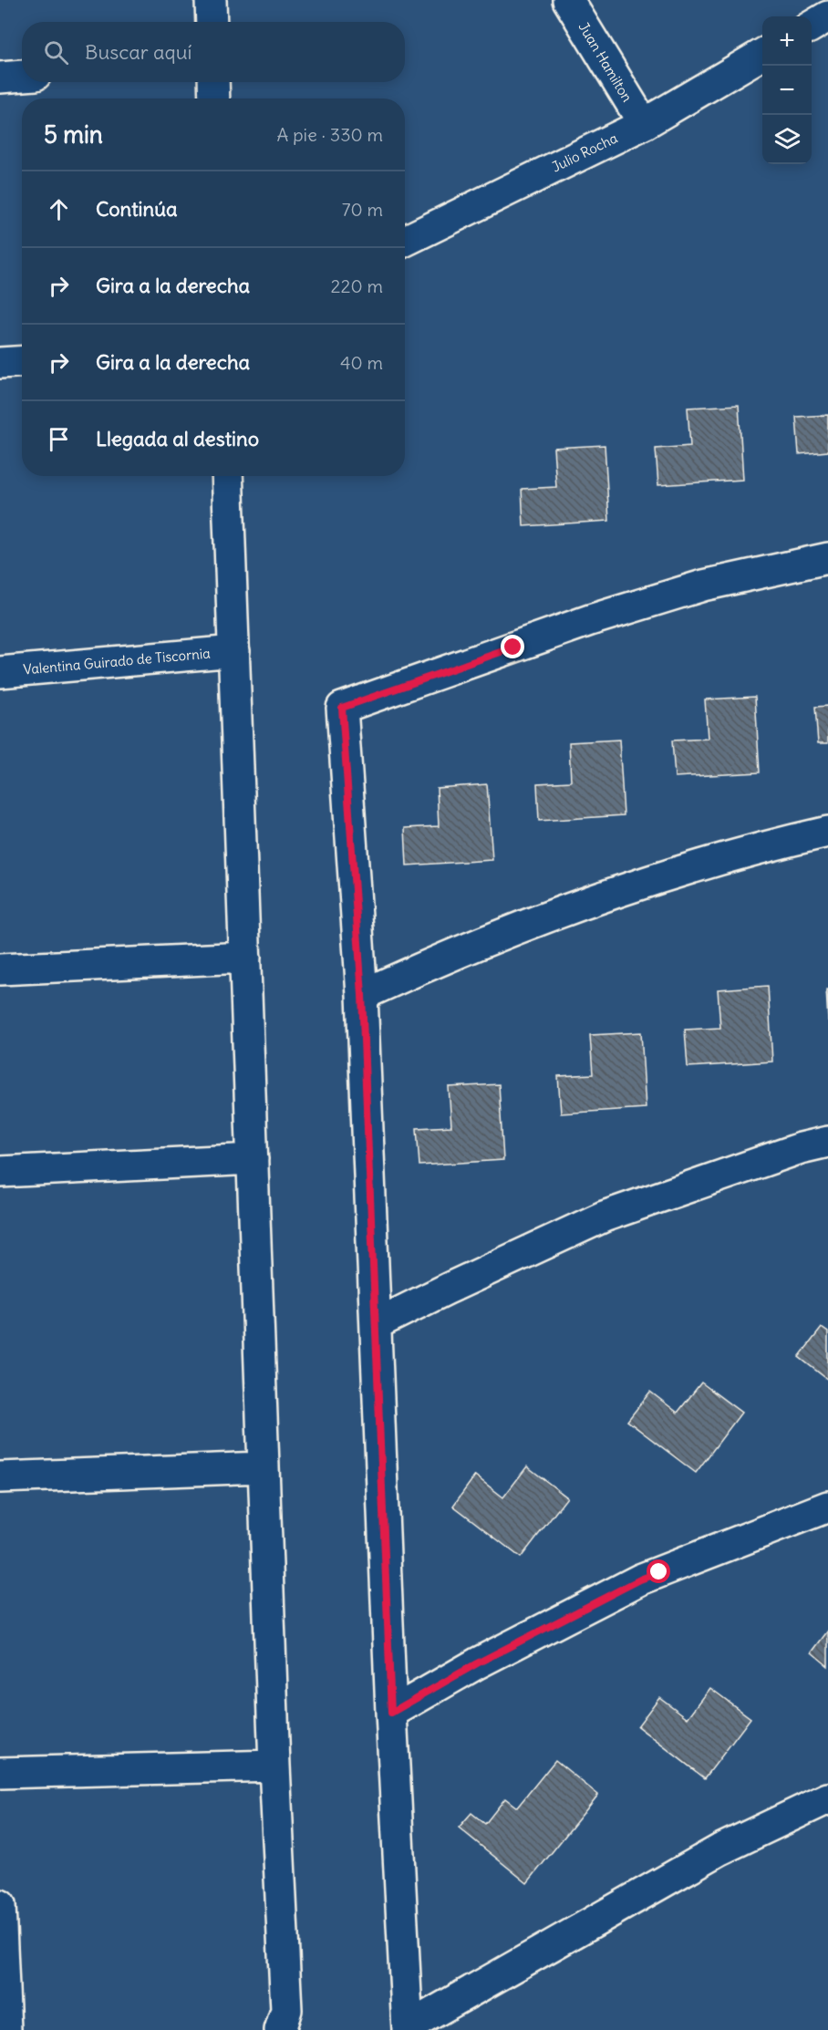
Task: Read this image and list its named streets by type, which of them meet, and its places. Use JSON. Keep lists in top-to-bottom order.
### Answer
{
  "streets": {
    "street": ["Juan Hamilton", "Julio Rocha", "Valentina Guirado de Tiscornia"]
  },
  "crossings": [
    ["Juan Hamilton", "Julio Rocha"]
  ],
  "page": {
    "map_buttons": ["+", "−"],
    "search": "Buscar aquí",
    "heading": ["5 min", "A pie · 330 m"],
    "list": [
      ["Continúa", "70 m"],
      ["Gira a la derecha", "220 m"],
      ["Gira a la derecha", "40 m"],
      "Llegada al destino"
    ]
  }
}
